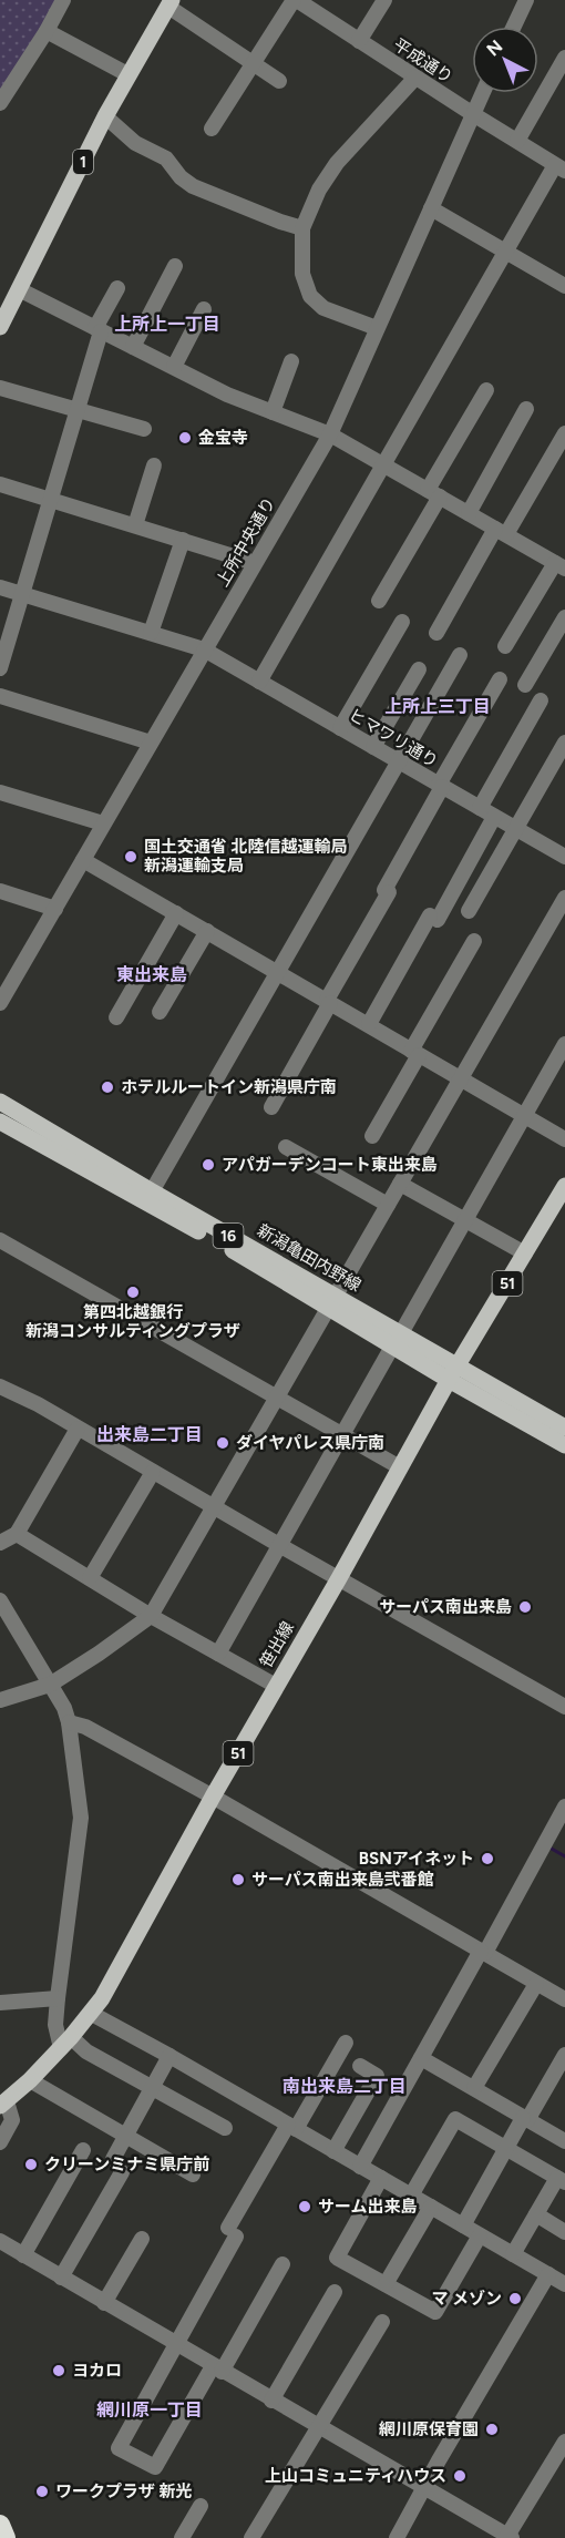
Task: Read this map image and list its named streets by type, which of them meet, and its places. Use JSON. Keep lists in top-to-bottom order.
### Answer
{
  "streets": {
    "main road": [
      "1",
      "16",
      "新潟亀田内野線",
      "51",
      "笹出線"
    ],
    "street": ["平成通り", "上所中央通り", "ヒマワリ通り"]
  },
  "crossings": [
    ["平成通り", "上所中央通り"],
    ["上所中央通り", "ヒマワリ通り"],
    ["新潟亀田内野線", "笹出線"]
  ],
  "districts": [
    "上所上一丁目",
    "上所上三丁目",
    "東出来島",
    "出来島二丁目",
    "南出来島二丁目",
    "網川原一丁目"
  ],
  "places": [
    "金宝寺",
    "国土交通省 北陸信越運輸局 新潟運輸支局",
    "ホテルルートイン新潟県庁南",
    "アパガーデンコート東出来島",
    "第四北越銀行 新潟コンサルティングプラザ",
    "ダイヤパレス県庁南",
    "サーパス南出来島",
    "BSNアイネット",
    "サーパス南出来島弐番館",
    "クリーンミナミ県庁前",
    "サーム出来島",
    "マ メゾン",
    "ヨカロ",
    "網川原保育園",
    "上山コミュニティハウス",
    "ワークプラザ 新光"
  ],
  "north": "top left"
}
